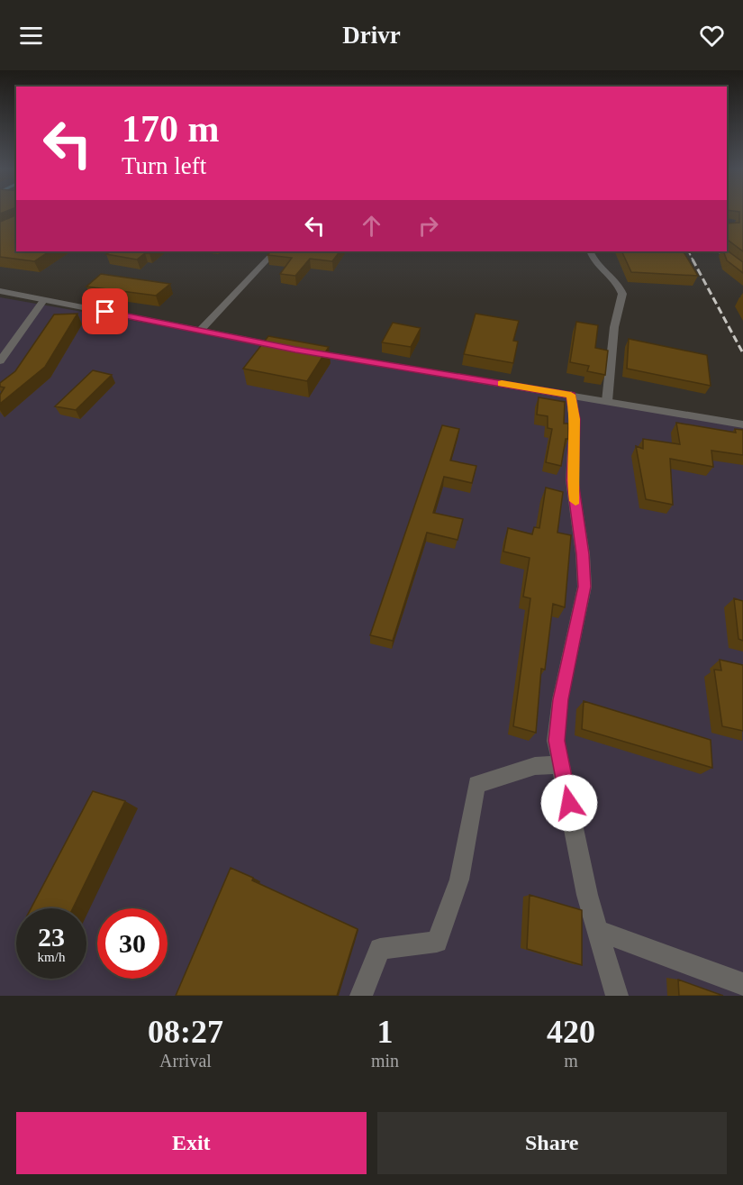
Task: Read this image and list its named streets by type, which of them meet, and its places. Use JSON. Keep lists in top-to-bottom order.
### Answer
{
  "page": {
    "header": "Drivr",
    "turn": ["170 m", "Turn left"],
    "speed": "23 km/h",
    "limit": "30",
    "eta": [
      "08:27",
      "Arrival",
      "1",
      "min",
      "420",
      "m"
    ],
    "buttons": ["Exit", "Share"]
  }
}
